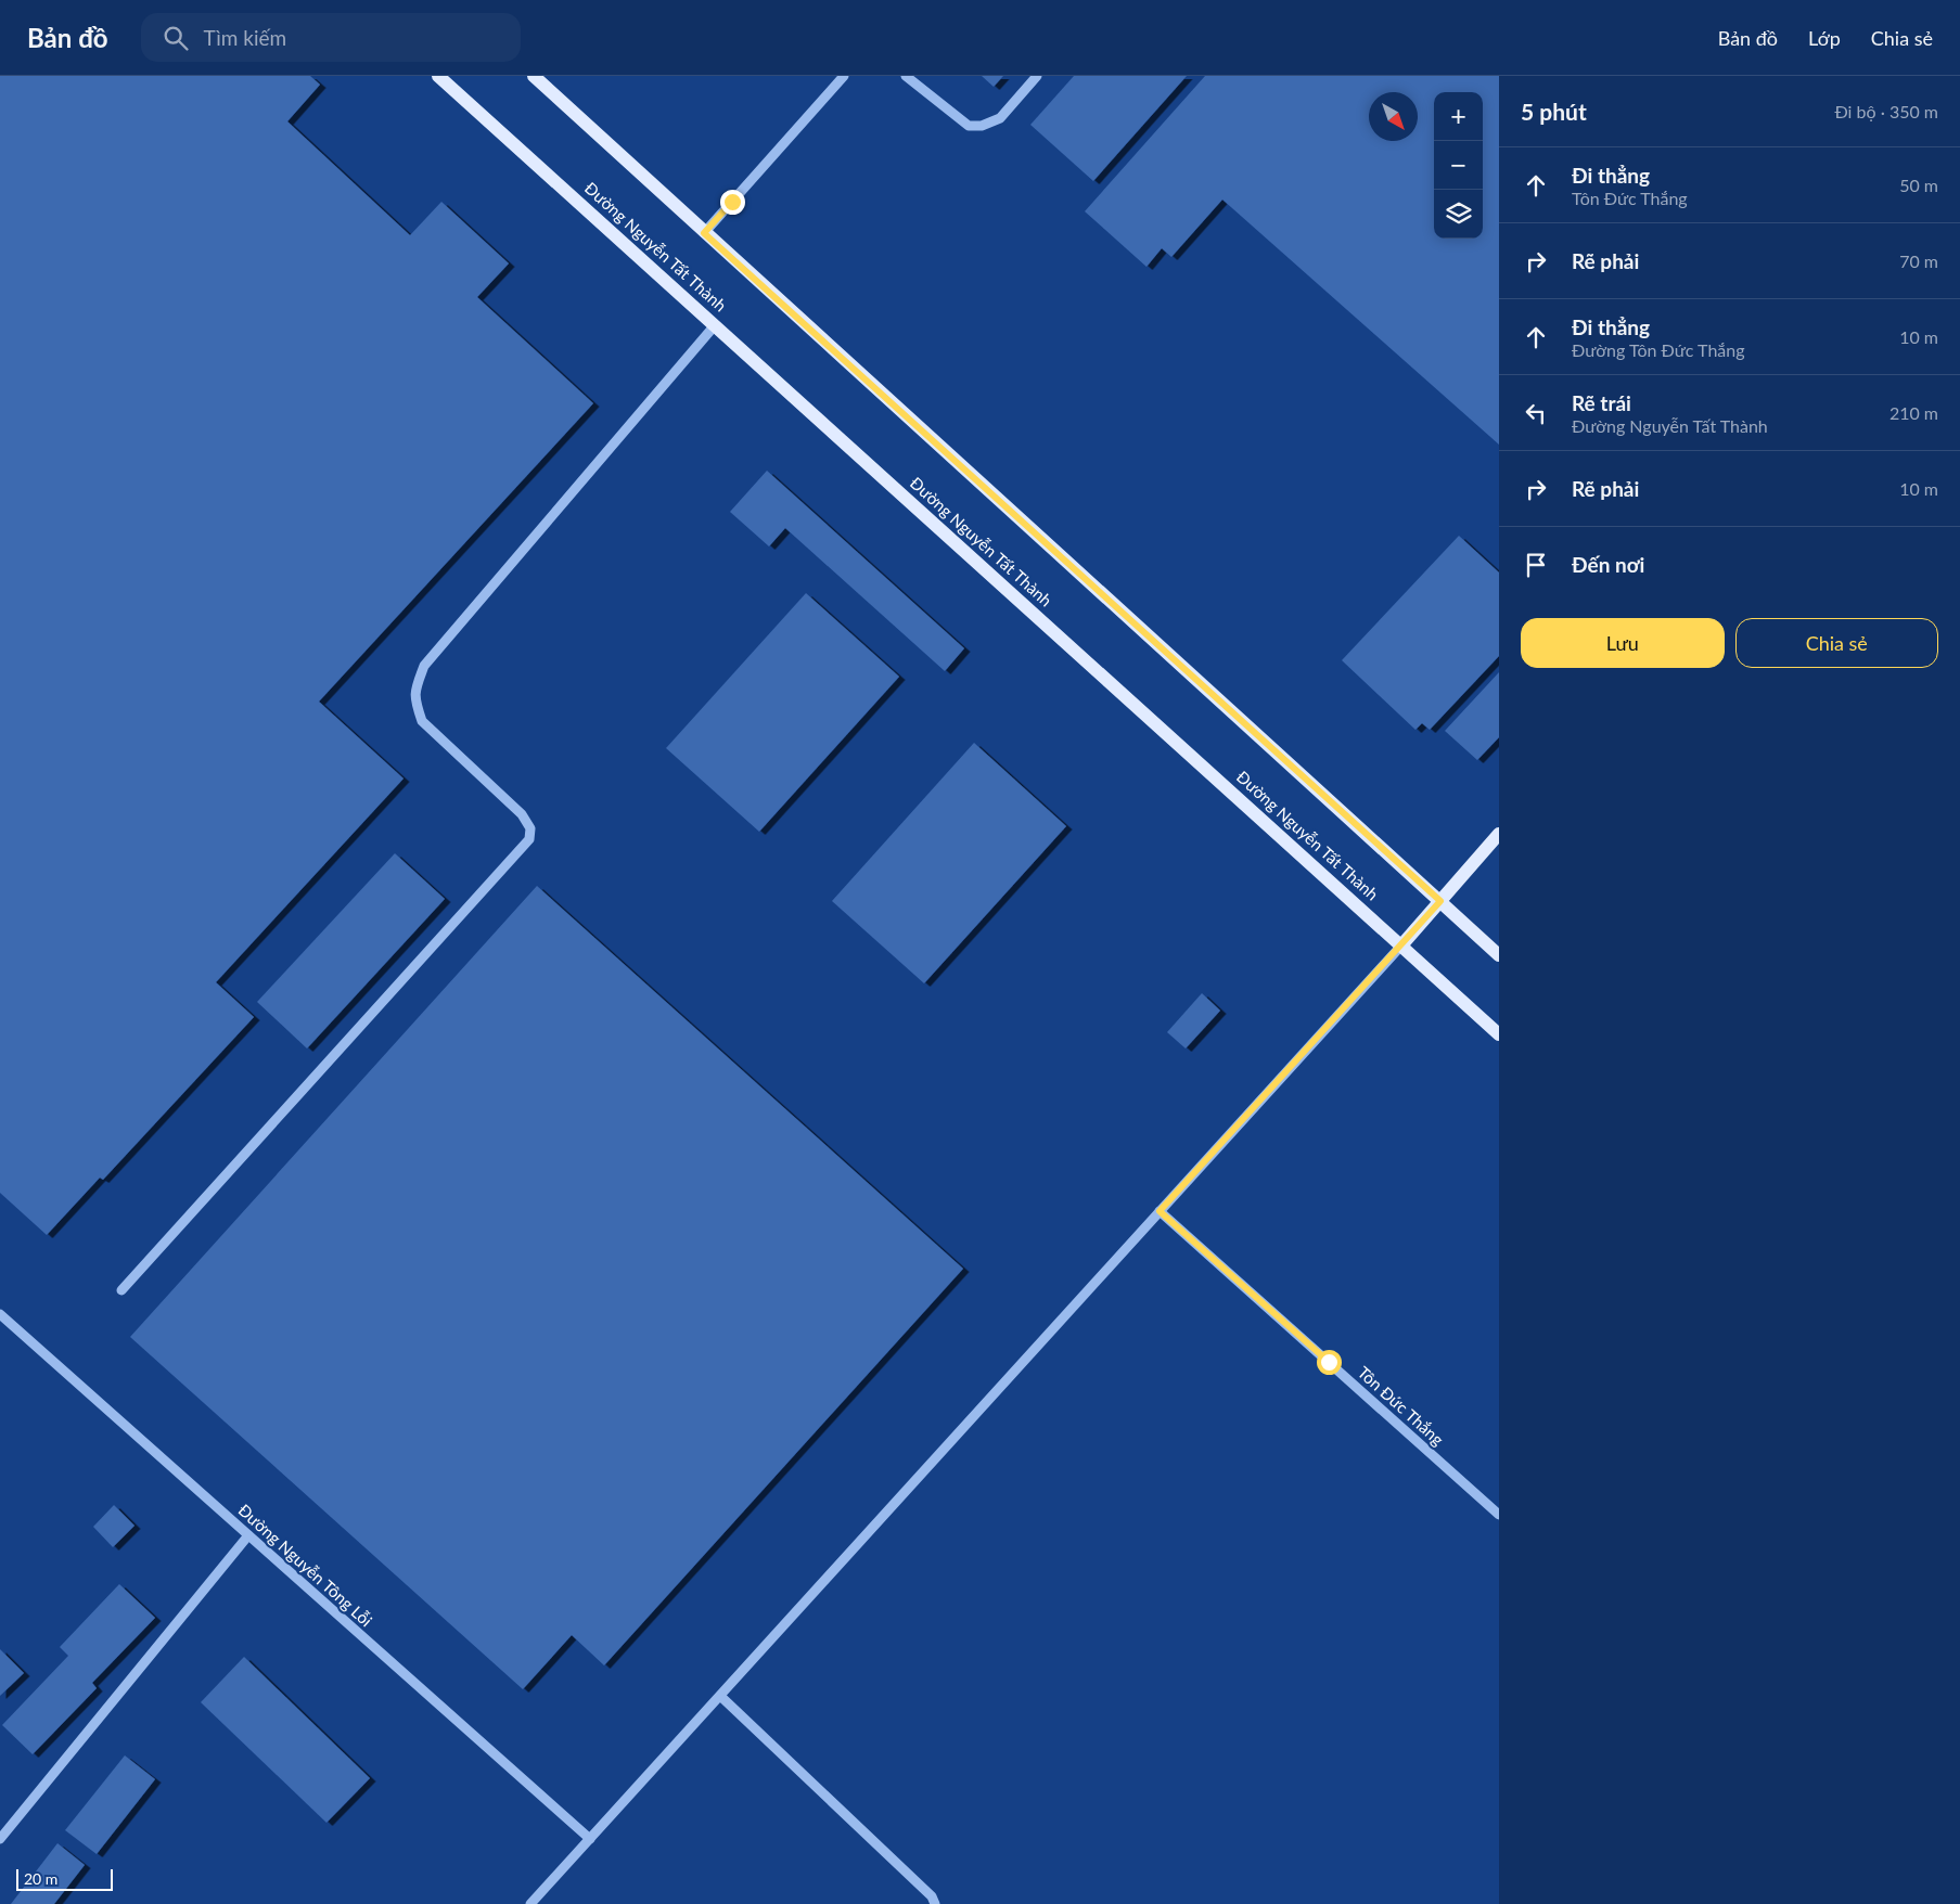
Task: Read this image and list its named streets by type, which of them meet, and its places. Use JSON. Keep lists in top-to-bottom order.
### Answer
{
  "streets": {
    "main road": ["Đường Nguyễn Tất Thành"],
    "street": ["Tôn Đức Thắng", "Đường Nguyễn Tông Lỗi"]
  },
  "scale_bar": "20 m",
  "north": "bottom right",
  "page": {
    "header": "Bản đồ",
    "search": "Tìm kiếm",
    "nav": ["Bản đồ", "Lớp", "Chia sẻ"],
    "heading": ["5 phút", "Đi bộ · 350 m"],
    "map_buttons": ["+", "−"],
    "list": [
      ["Đi thẳng", "Tôn Đức Thắng", "50 m"],
      ["Rẽ phải", "70 m"],
      ["Đi thẳng", "Đường Tôn Đức Thắng", "10 m"],
      ["Rẽ trái", "Đường Nguyễn Tất Thành", "210 m"],
      ["Rẽ phải", "10 m"],
      "Đến nơi"
    ],
    "buttons": ["Lưu", "Chia sẻ"],
    "scale": "20 m"
  }
}
